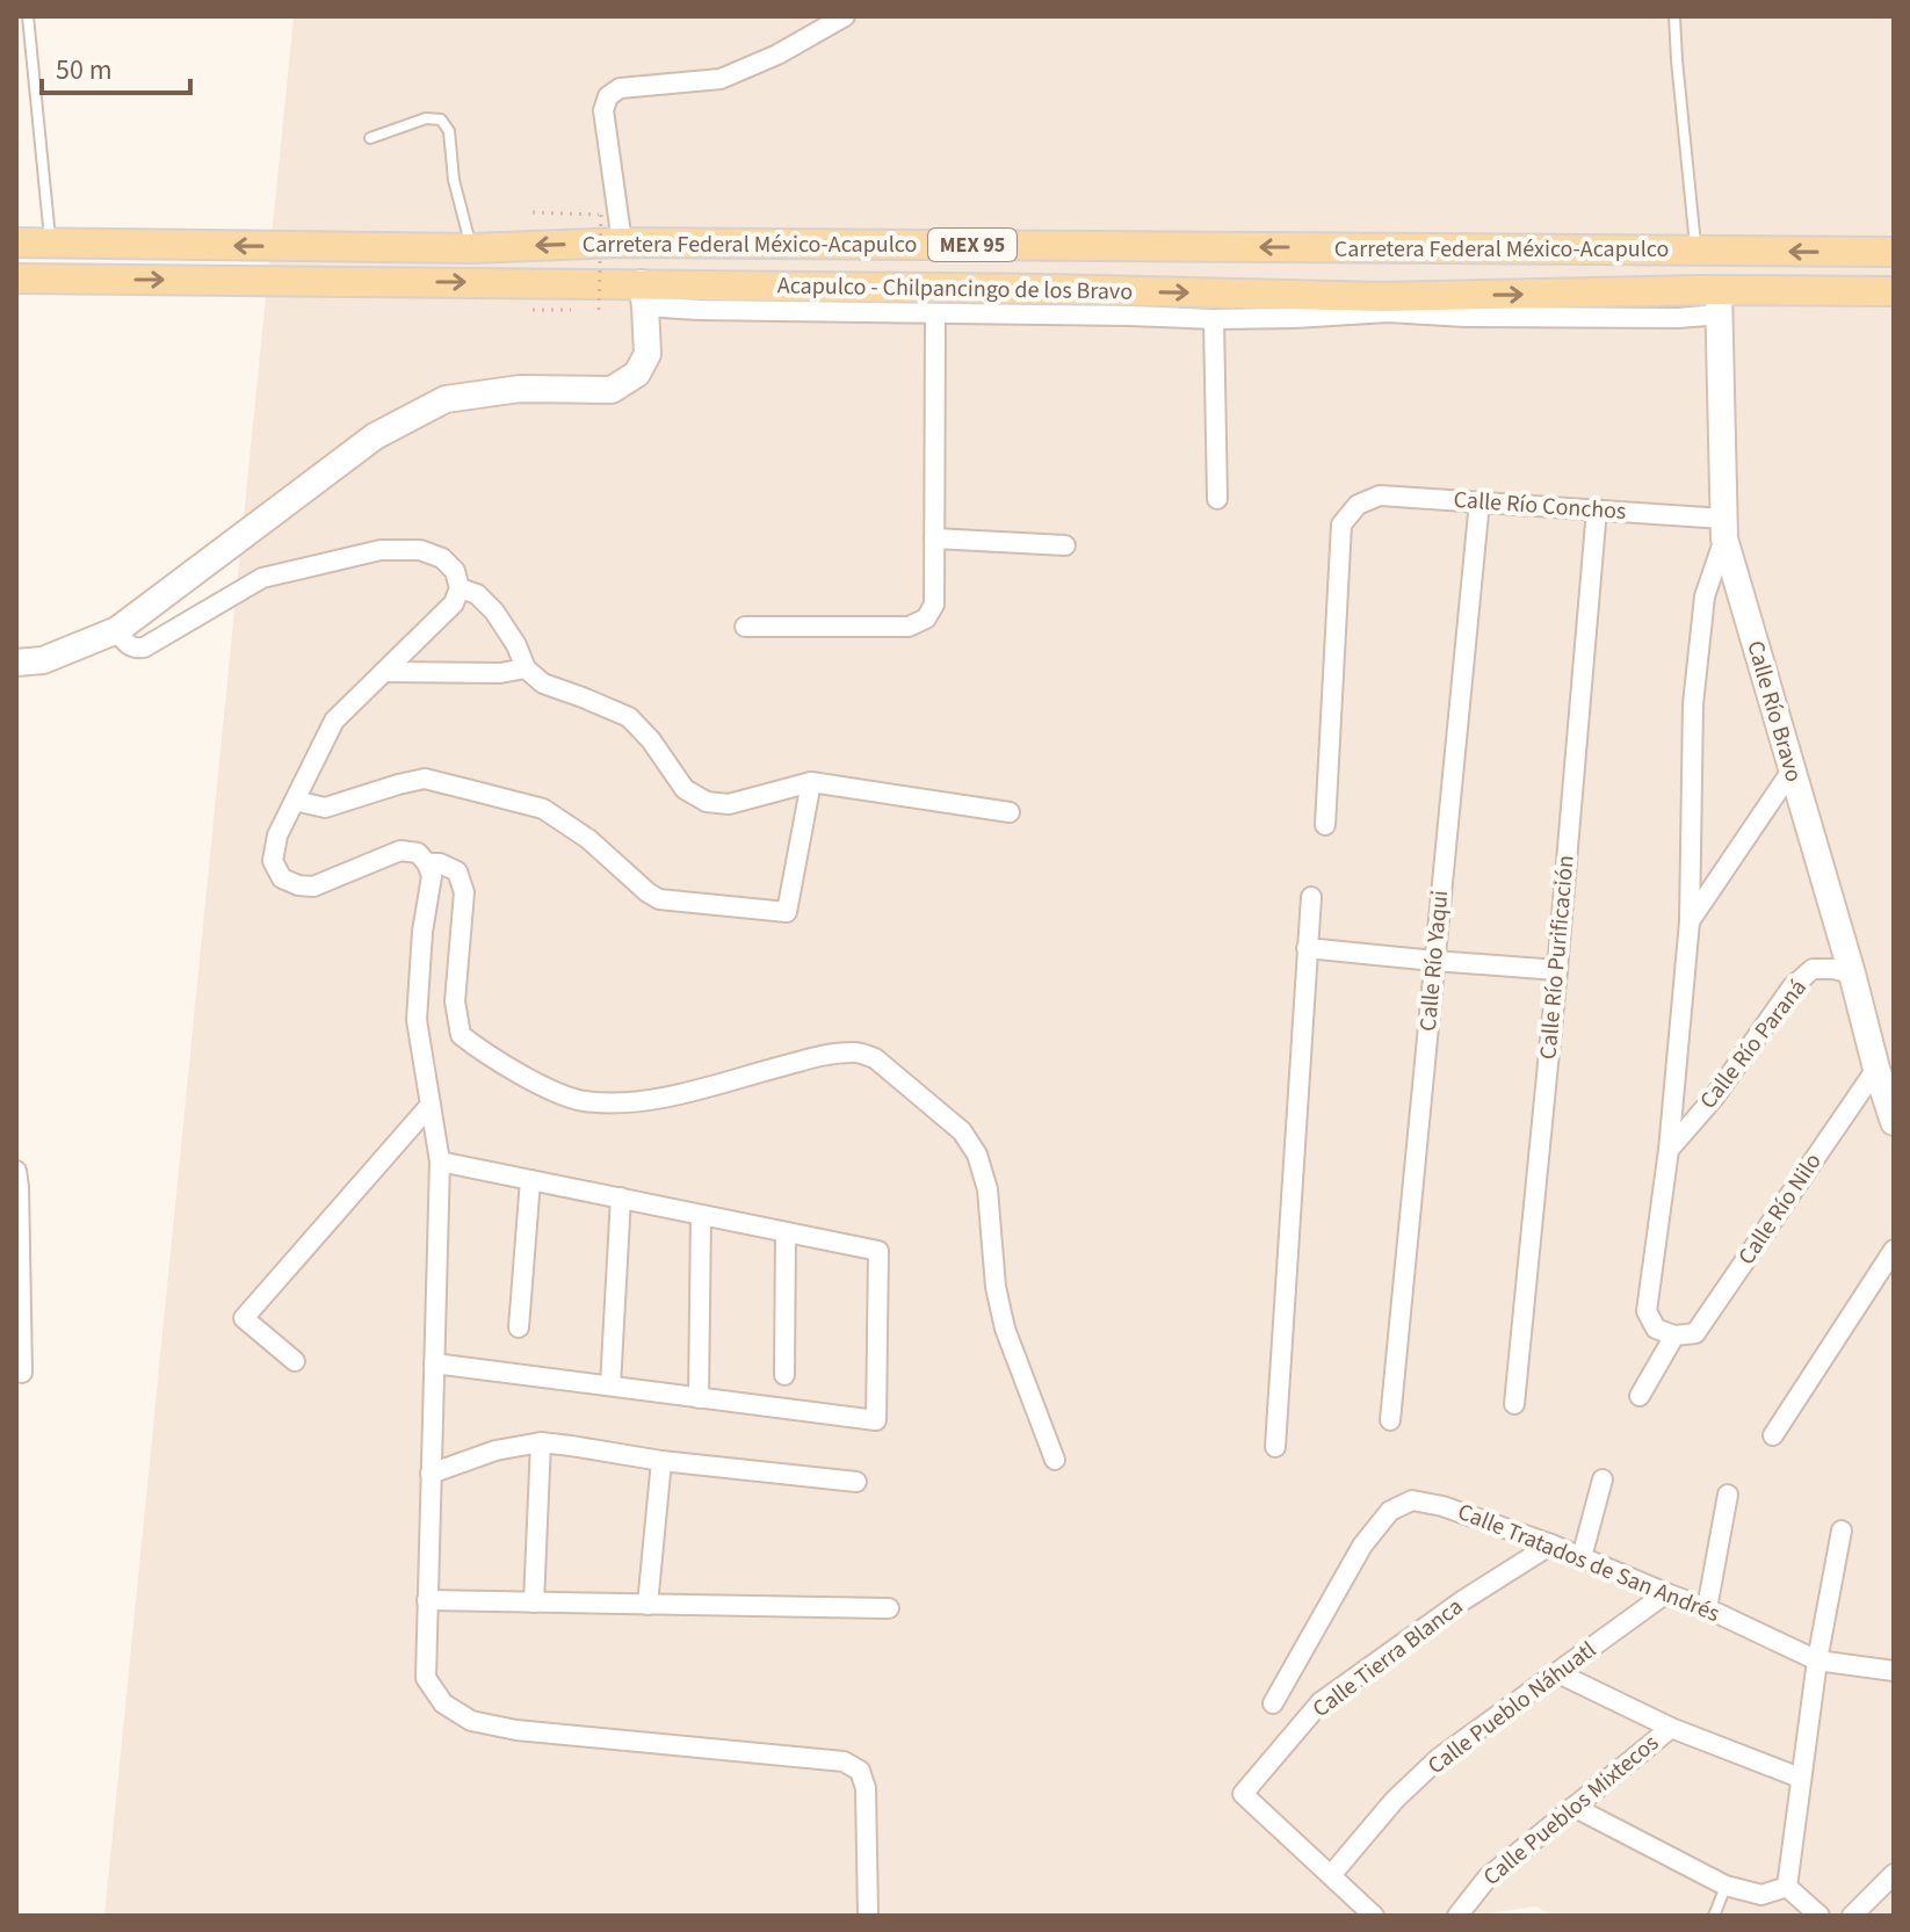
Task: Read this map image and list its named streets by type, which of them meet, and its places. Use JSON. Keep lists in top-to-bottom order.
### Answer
{
  "streets": {
    "main road": ["Carretera Federal México-Acapulco", "MEX 95", "Acapulco - Chilpancingo de los Bravo"],
    "street": [
      "Calle Río Conchos",
      "Calle Río Bravo",
      "Calle Río Purificación",
      "Calle Río Yaqui",
      "Calle Río Paraná",
      "Calle Río Nilo",
      "Calle Tratados de San Andrés",
      "Calle Tierra Blanca",
      "Calle Pueblo Náhuatl",
      "Calle Pueblos Mixtecos"
    ]
  },
  "crossings": [
    ["Carretera Federal México-Acapulco", "MEX 95"],
    ["Acapulco - Chilpancingo de los Bravo", "Calle Río Bravo"],
    ["Calle Río Conchos", "Calle Río Bravo"],
    ["Calle Río Conchos", "Calle Río Purificación"],
    ["Calle Río Conchos", "Calle Río Yaqui"],
    ["Calle Río Bravo", "Calle Río Paraná"],
    ["Calle Río Bravo", "Calle Río Nilo"],
    ["Calle Tratados de San Andrés", "Calle Tierra Blanca"],
    ["Calle Tratados de San Andrés", "Calle Pueblo Náhuatl"],
    ["Calle Tierra Blanca", "Calle Pueblo Náhuatl"]
  ],
  "one_way": ["Carretera Federal México-Acapulco", "Acapulco - Chilpancingo de los Bravo"],
  "scale_bar": "50 m"
}
